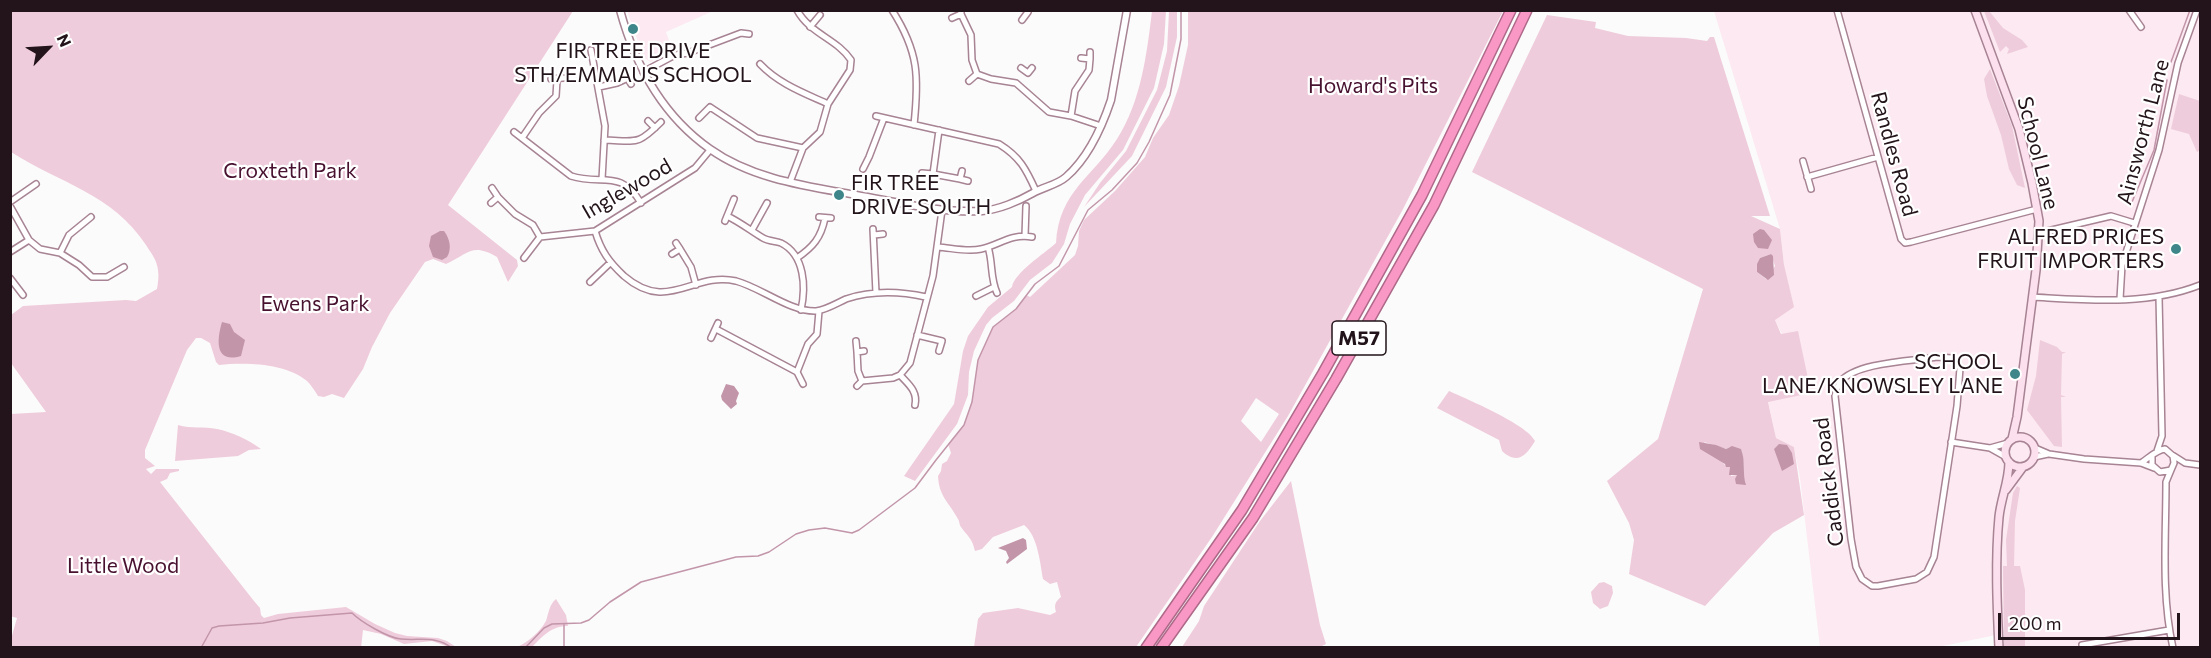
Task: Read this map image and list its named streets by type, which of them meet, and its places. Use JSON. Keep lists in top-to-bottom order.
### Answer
{
  "streets": {
    "highway": ["M57"],
    "main road": ["School Lane"],
    "street": [
      "Ainsworth Lane",
      "Randles Road",
      "Inglewood",
      "Caddick Road"
    ]
  },
  "crossings": [
    ["School Lane", "Randles Road"]
  ],
  "parks": [
    "Howard's Pits",
    "Croxteth Park",
    "Ewens Park",
    "Little Wood"
  ],
  "places": [
    "FIR TREE DRIVE STH/EMMAUS SCHOOL",
    "FIR TREE DRIVE SOUTH",
    "ALFRED PRICES FRUIT IMPORTERS",
    "SCHOOL LANE/KNOWSLEY LANE"
  ],
  "scale_bar": "200 m",
  "north": "top right"
}
